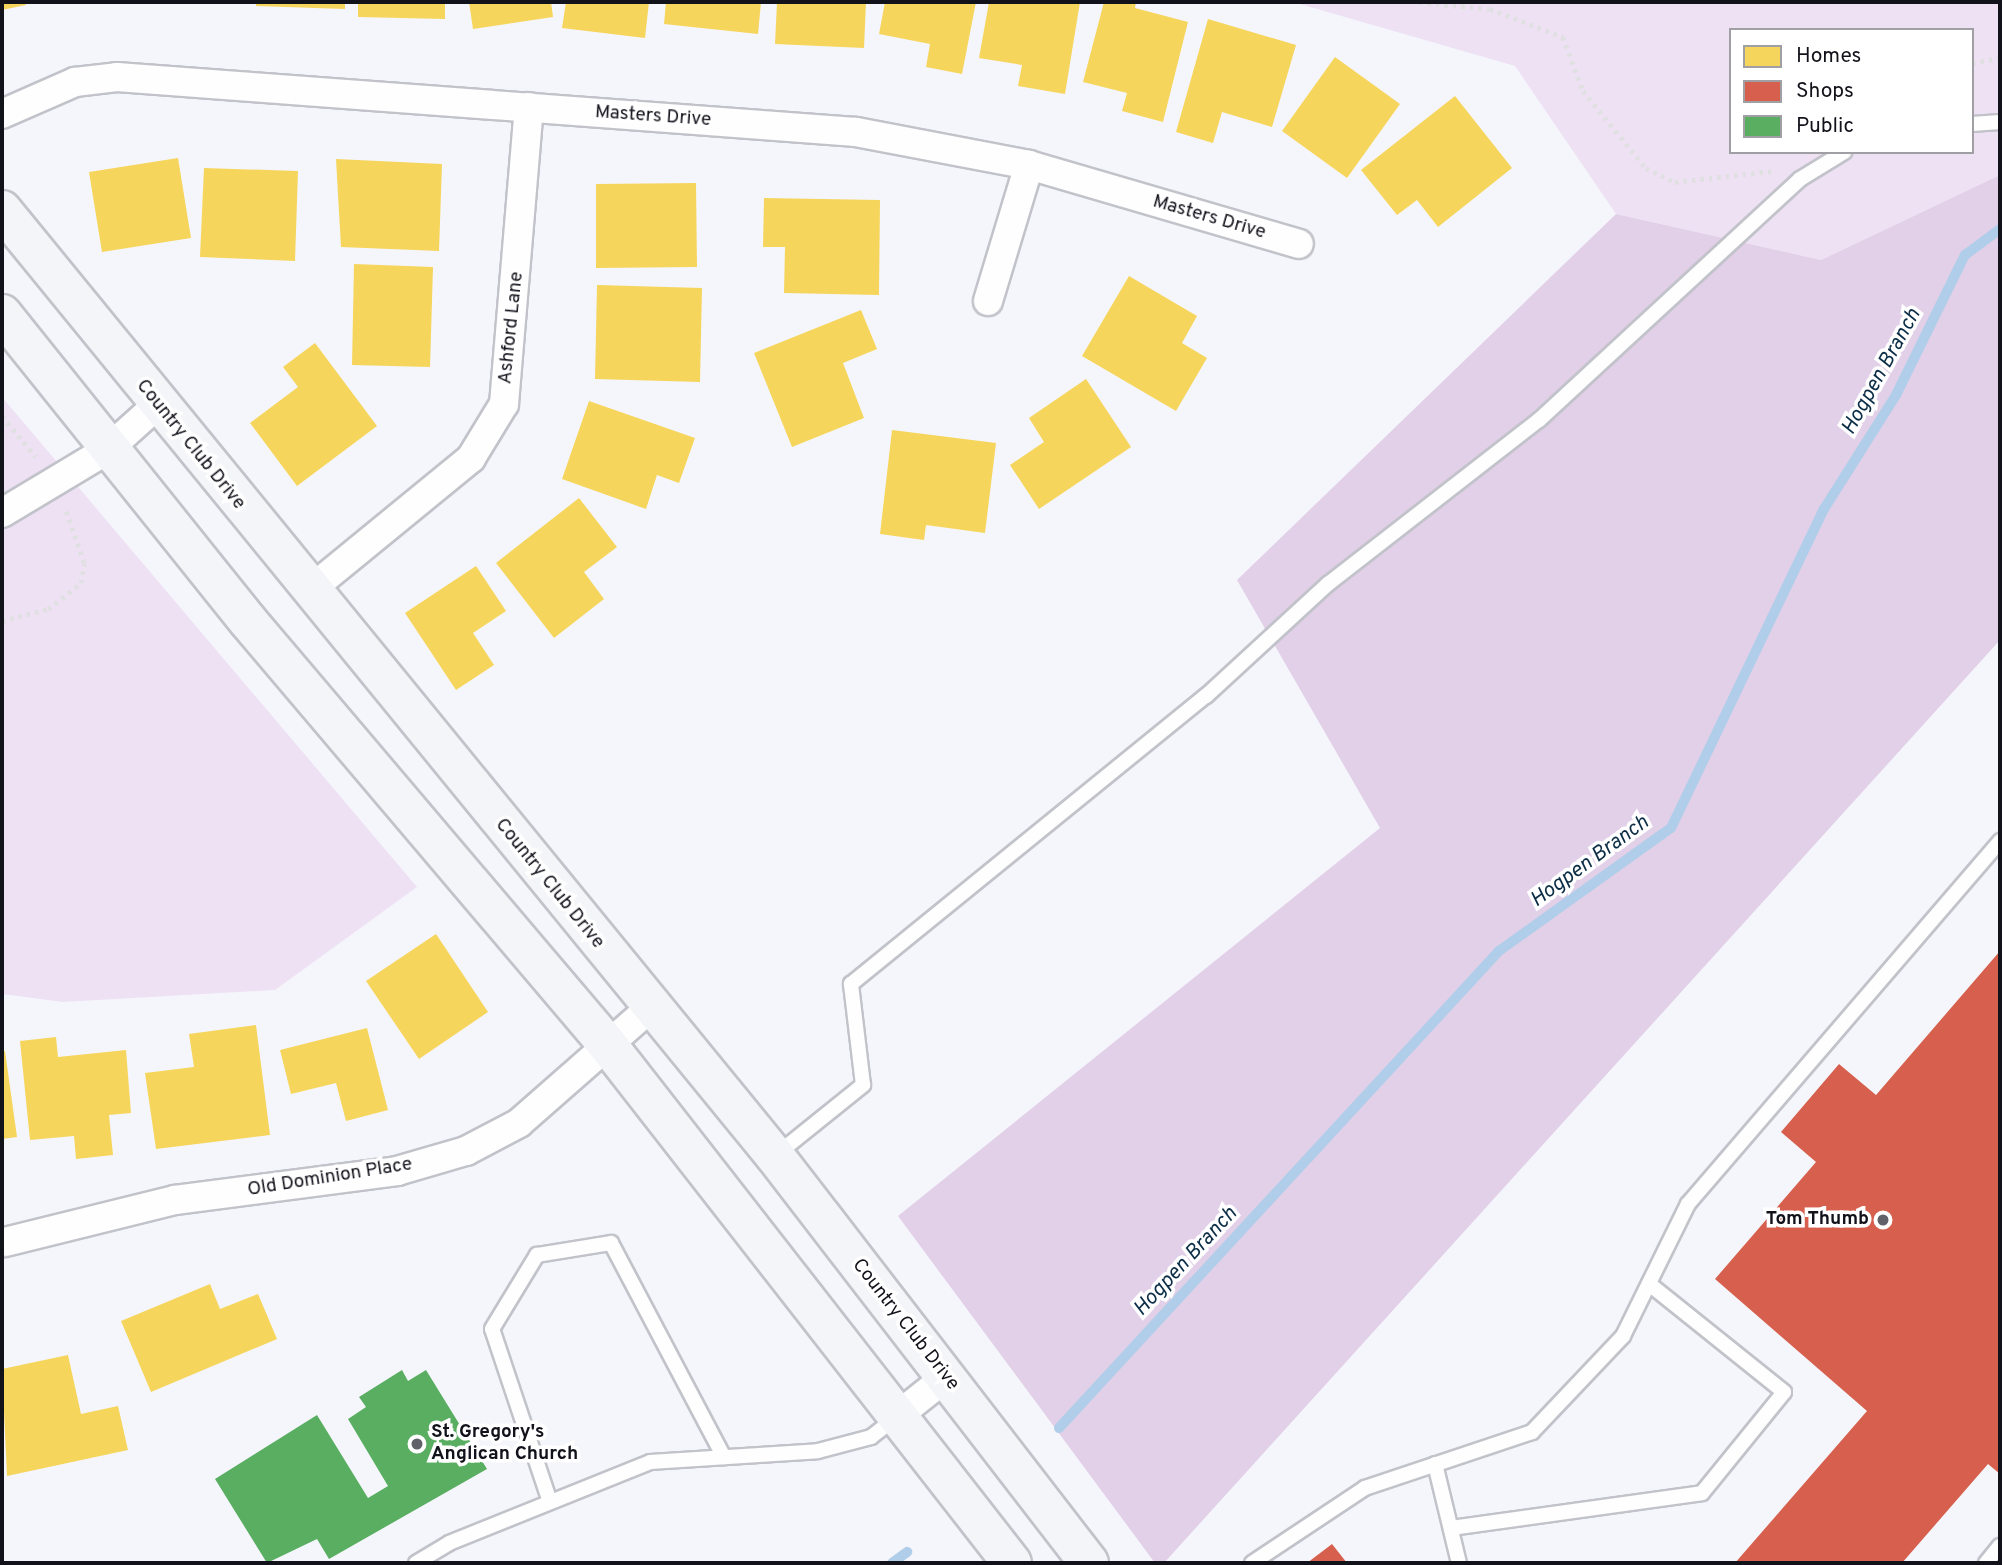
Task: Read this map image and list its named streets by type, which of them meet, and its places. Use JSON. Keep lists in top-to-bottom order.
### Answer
{
  "streets": {
    "main road": ["Country Club Drive"],
    "street": ["Masters Drive", "Ashford Lane", "Old Dominion Place"]
  },
  "crossings": [
    ["Masters Drive", "Ashford Lane"],
    ["Ashford Lane", "Country Club Drive"],
    ["Country Club Drive", "Old Dominion Place"]
  ],
  "water": ["Hogpen Branch"],
  "places": ["Tom Thumb", "St. Gregory's Anglican Church"],
  "legend": ["Homes", "Shops", "Public"]
}
